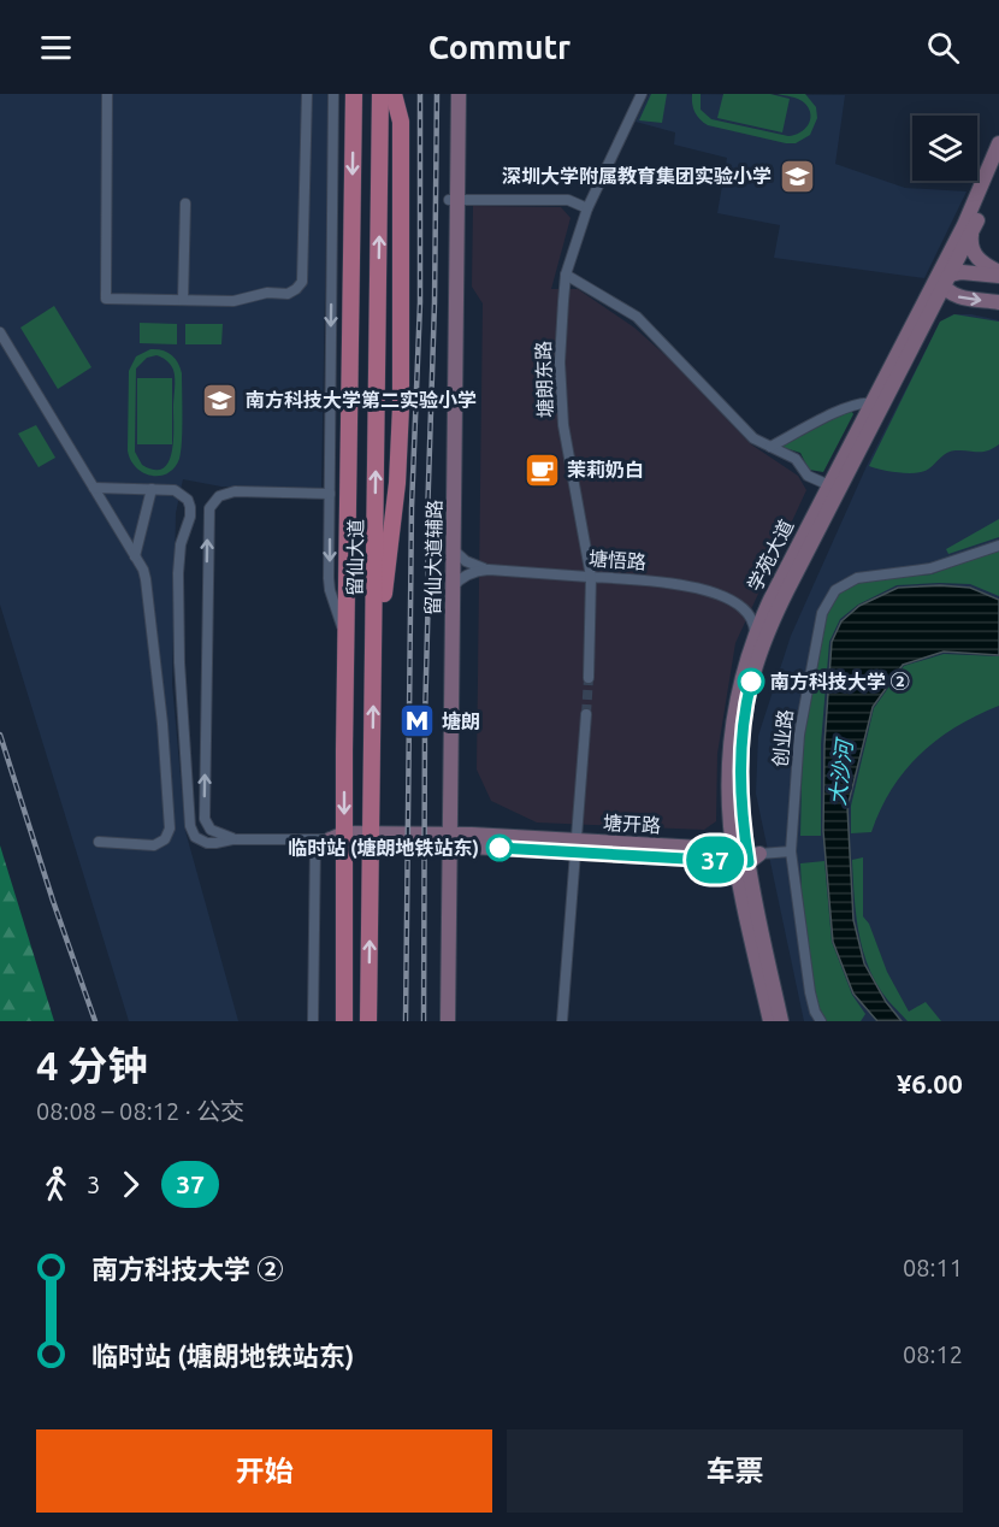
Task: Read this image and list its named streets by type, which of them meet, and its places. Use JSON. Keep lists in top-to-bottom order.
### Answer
{
  "streets": {
    "main road": [
      "学苑大道",
      "留仙大道",
      "留仙大道辅路",
      "塘开路"
    ],
    "street": ["塘朗东路", "塘悟路", "创业路"]
  },
  "crossings": [
    ["塘朗东路", "塘悟路"],
    ["学苑大道", "塘悟路"],
    ["学苑大道", "塘开路"],
    ["留仙大道", "塘开路"],
    ["留仙大道辅路", "塘悟路"],
    ["留仙大道辅路", "塘开路"]
  ],
  "water": ["大沙河"],
  "places": {
    "school or university": ["深圳大学附属教育集团实验小学", "南方科技大学第二实验小学"],
    "cafe": ["茉莉奶白"],
    "other": ["南方科技大学 ②", "临时站 (塘朗地铁站东)"],
    "metro station": ["塘朗"]
  },
  "lines": ["bus line 37"],
  "page": {
    "header": "Commutr",
    "on_map": "37",
    "heading": ["4 分钟", "08:08 – 08:12 · 公交", "¥6.00"],
    "legs": ["3", "37"],
    "list": [
      {
        "name": "南方科技大学 ②",
        "value": "08:11"
      },
      {
        "name": "临时站 (塘朗地铁站东)",
        "value": "08:12"
      }
    ],
    "buttons": ["开始", "车票"]
  }
}
